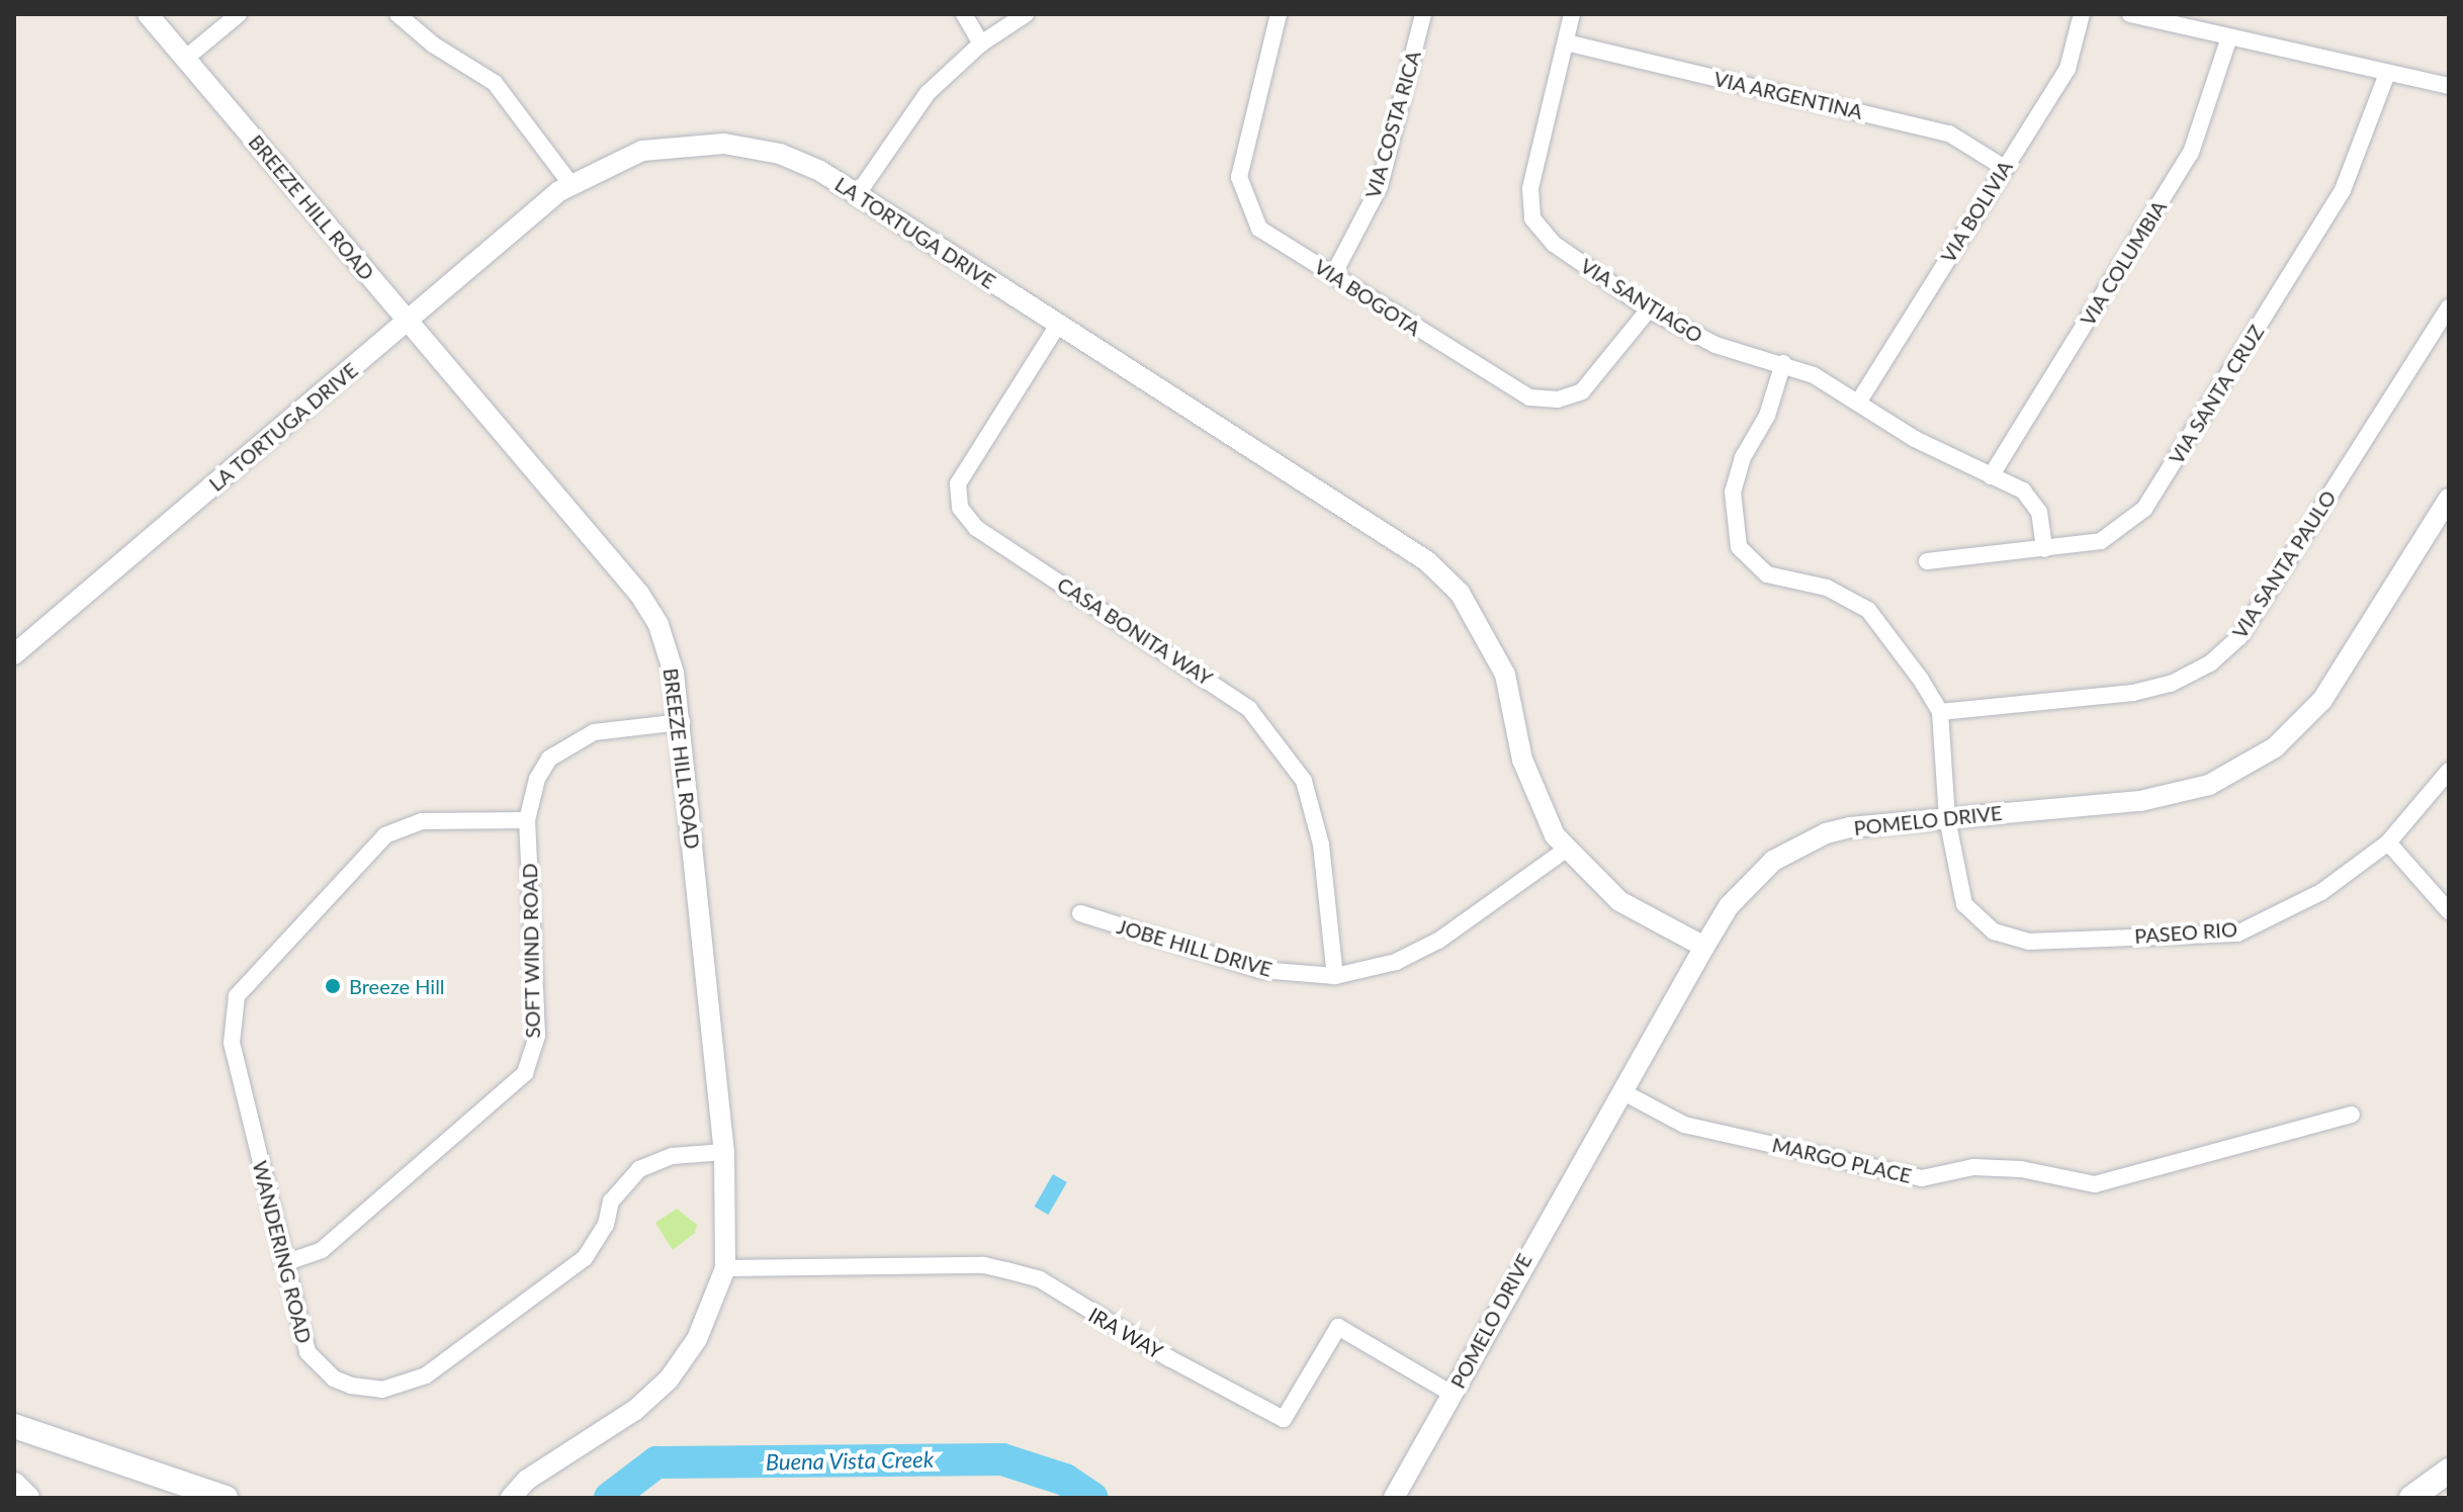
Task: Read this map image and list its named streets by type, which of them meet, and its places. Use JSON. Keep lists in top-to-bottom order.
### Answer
{
  "streets": {
    "street": [
      "VIA ARGENTINA",
      "VIA COSTA RICA",
      "BREEZE HILL ROAD",
      "VIA BOLIVIA",
      "LA TORTUGA DRIVE",
      "VIA COLUMBIA",
      "VIA BOGOTA",
      "VIA SANTIAGO",
      "VIA SANTA CRUZ",
      "VIA SANTA PAULO",
      "CASA BONITA WAY",
      "POMELO DRIVE",
      "PASEO RIO",
      "JOBE HILL DRIVE",
      "SOFT WIND ROAD",
      "MARGO PLACE",
      "WANDERING ROAD",
      "IRA WAY"
    ]
  },
  "crossings": [
    ["VIA ARGENTINA", "VIA BOLIVIA"],
    ["VIA ARGENTINA", "VIA SANTIAGO"],
    ["VIA COSTA RICA", "VIA BOGOTA"],
    ["BREEZE HILL ROAD", "LA TORTUGA DRIVE"],
    ["BREEZE HILL ROAD", "SOFT WIND ROAD"],
    ["BREEZE HILL ROAD", "WANDERING ROAD"],
    ["BREEZE HILL ROAD", "IRA WAY"],
    ["VIA BOLIVIA", "VIA SANTIAGO"],
    ["LA TORTUGA DRIVE", "CASA BONITA WAY"],
    ["LA TORTUGA DRIVE", "POMELO DRIVE"],
    ["LA TORTUGA DRIVE", "JOBE HILL DRIVE"],
    ["VIA COLUMBIA", "VIA SANTIAGO"],
    ["VIA BOGOTA", "VIA SANTIAGO"],
    ["VIA SANTIAGO", "VIA SANTA CRUZ"],
    ["VIA SANTA PAULO", "PASEO RIO"],
    ["CASA BONITA WAY", "JOBE HILL DRIVE"],
    ["POMELO DRIVE", "PASEO RIO"],
    ["POMELO DRIVE", "MARGO PLACE"],
    ["POMELO DRIVE", "IRA WAY"],
    ["SOFT WIND ROAD", "WANDERING ROAD"]
  ],
  "water": ["Buena Vista Creek"],
  "places": ["Breeze Hill"]
}
